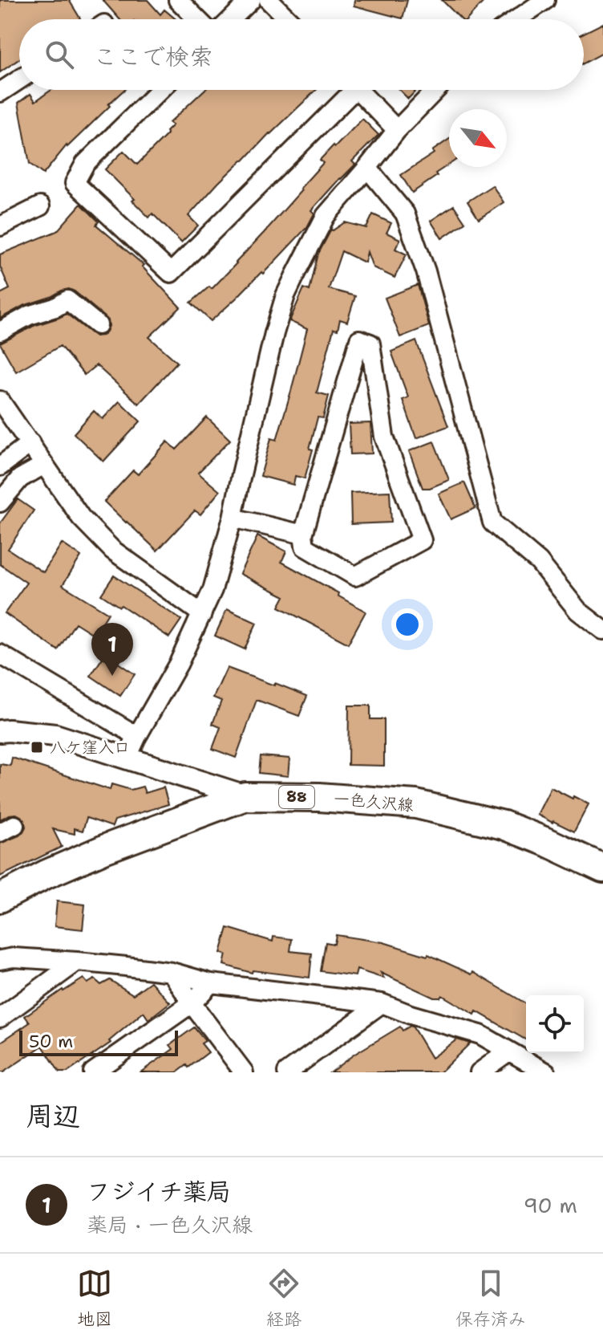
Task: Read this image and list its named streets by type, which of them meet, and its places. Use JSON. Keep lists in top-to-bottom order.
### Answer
{
  "streets": {
    "main road": ["88", "一色久沢線"]
  },
  "places": {
    "transit": ["八ケ窪入口"]
  },
  "scale_bar": "50 m",
  "north": "bottom right",
  "page": {
    "search": "ここで検索",
    "pins": "1",
    "scale": "50 m",
    "heading": "周辺",
    "list": [
      {
        "mark": "1",
        "name": "フジイチ薬局",
        "note": "薬局 · 一色久沢線",
        "value": "90 m"
      }
    ],
    "nav": ["地図", "経路", "保存済み"]
  }
}
